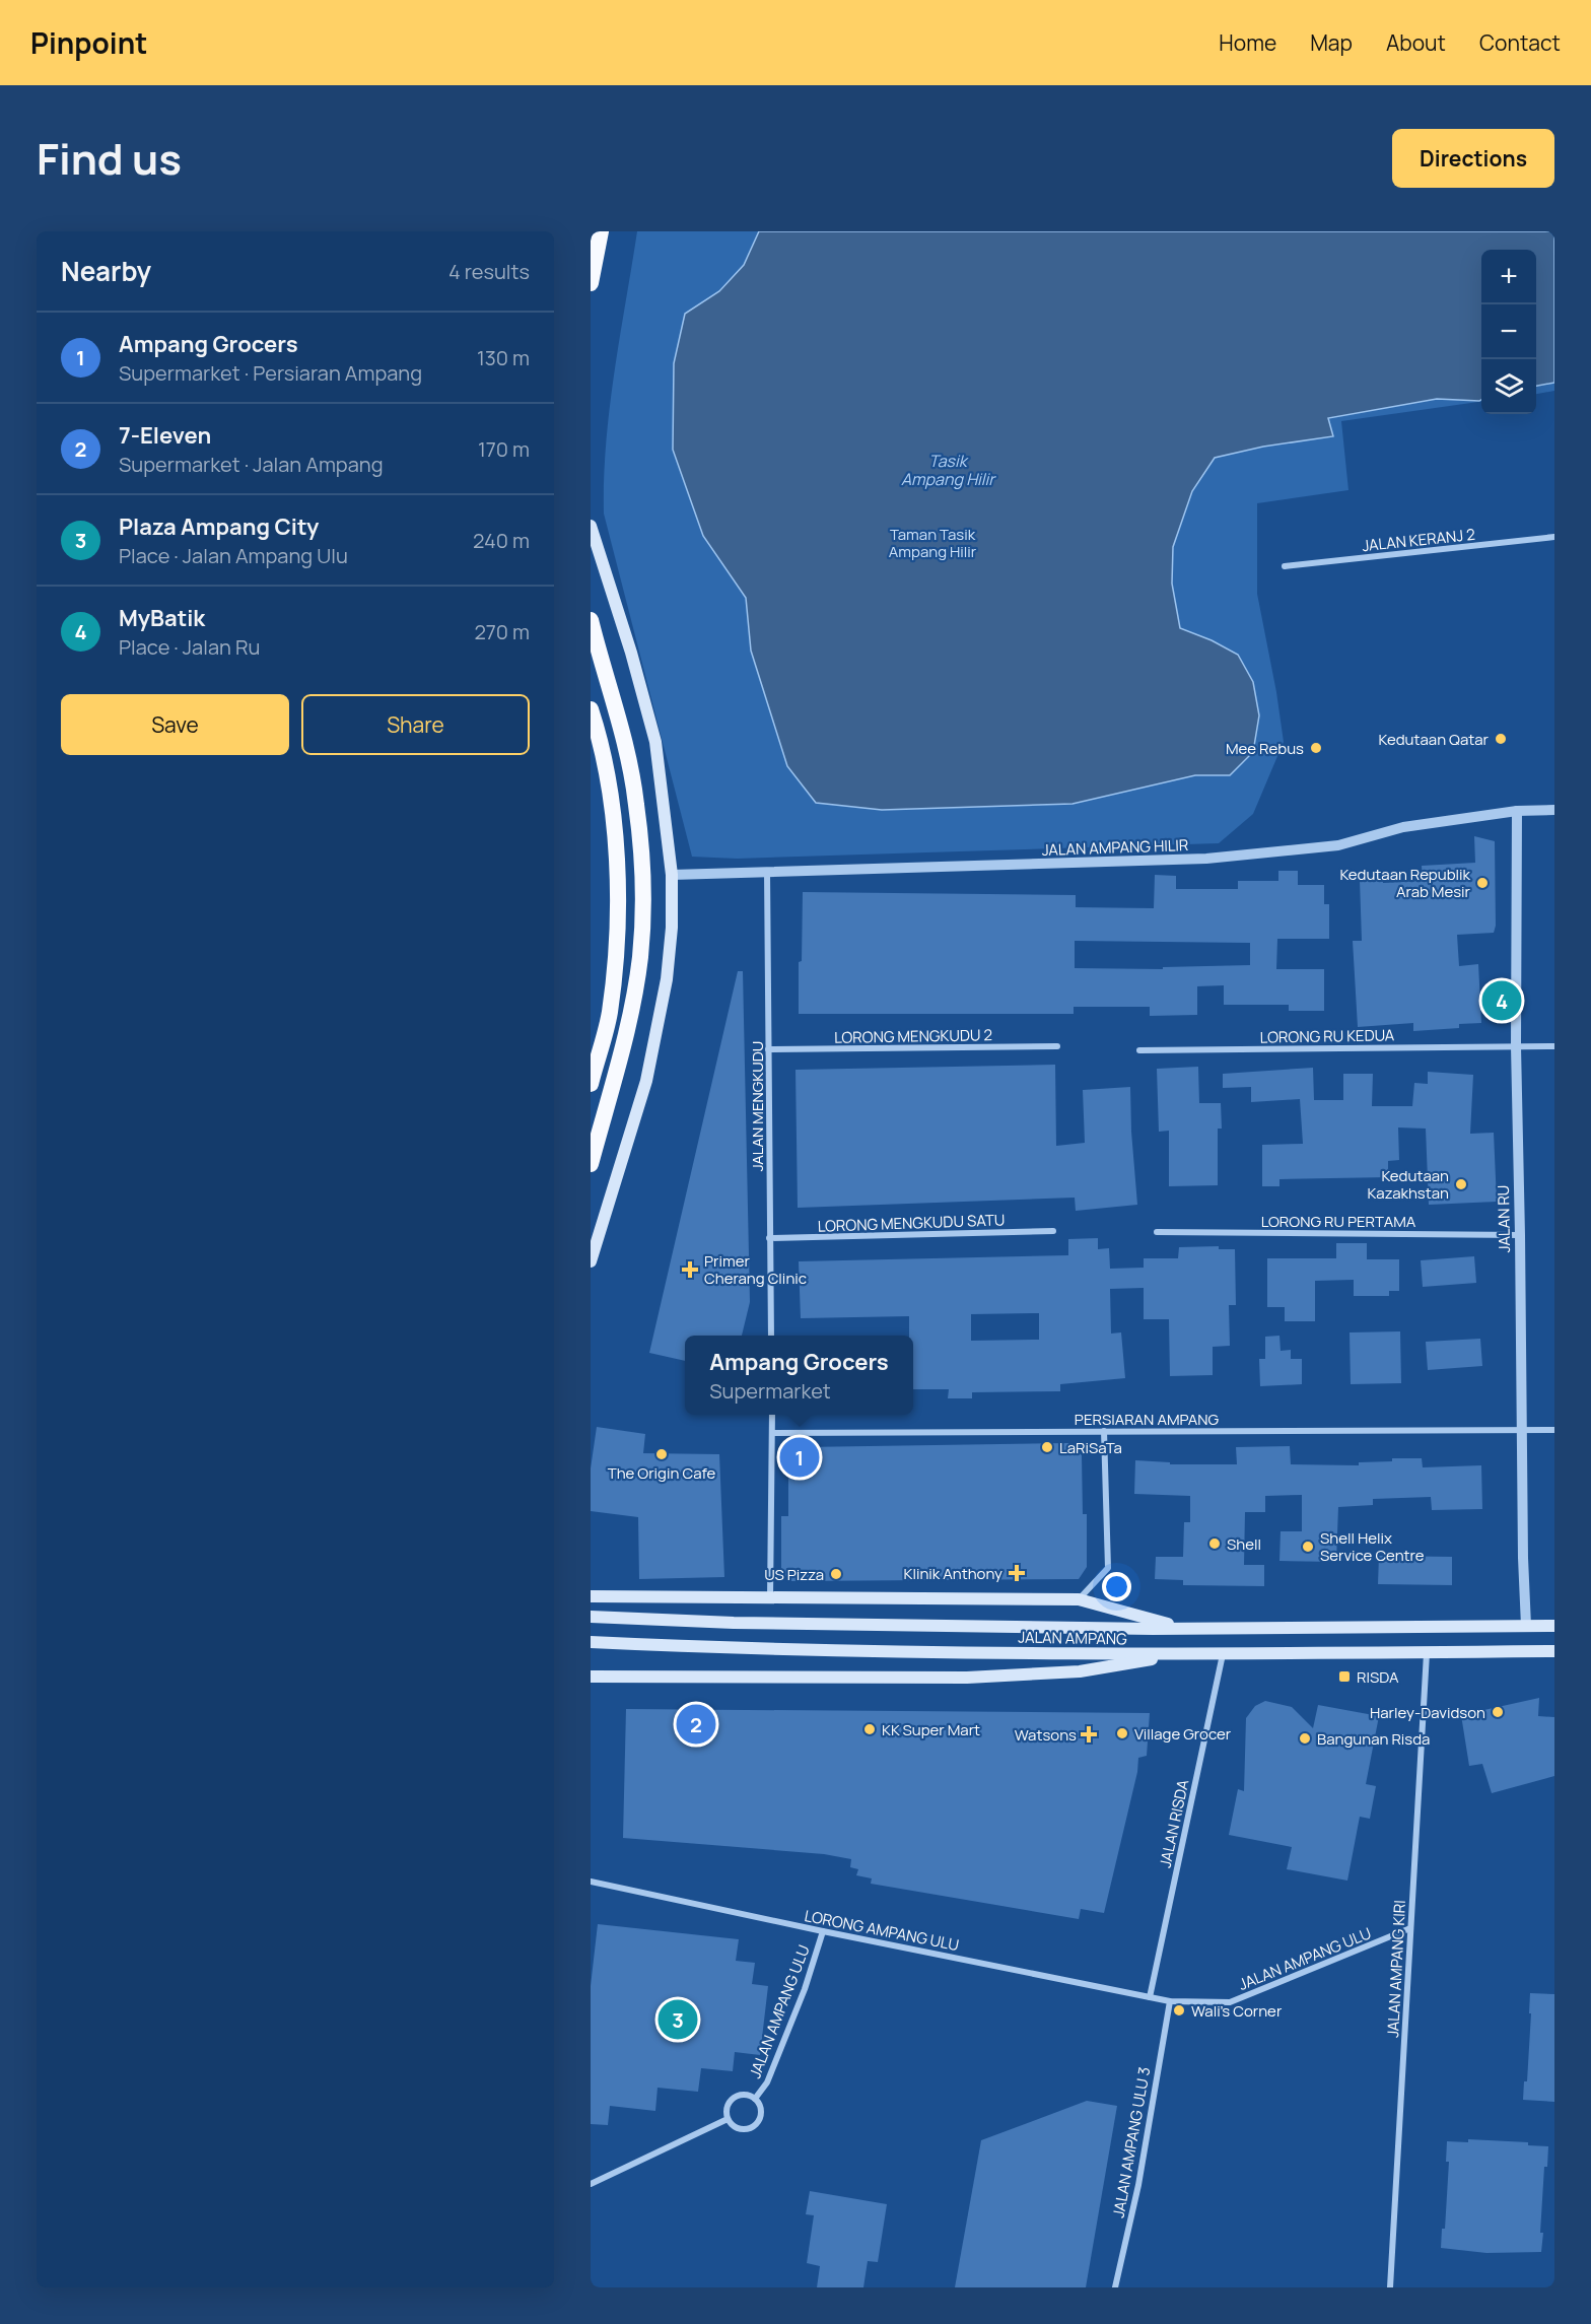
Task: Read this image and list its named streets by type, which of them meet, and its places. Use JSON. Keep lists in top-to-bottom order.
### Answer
{
  "streets": {
    "main road": ["JALAN AMPANG"],
    "street": [
      "JALAN KERANJ 2",
      "JALAN AMPANG HILIR",
      "LORONG MENGKUDU 2",
      "LORONG RU KEDUA",
      "JALAN MENGKUDU",
      "JALAN RU",
      "LORONG RU PERTAMA",
      "LORONG MENGKUDU SATU",
      "PERSIARAN AMPANG",
      "JALAN RISDA",
      "LORONG AMPANG ULU",
      "JALAN AMPANG ULU",
      "JALAN AMPANG KIRI",
      "JALAN AMPANG ULU 3"
    ]
  },
  "crossings": [
    ["JALAN AMPANG HILIR", "JALAN MENGKUDU"],
    ["JALAN AMPANG HILIR", "JALAN RU"],
    ["LORONG MENGKUDU 2", "JALAN MENGKUDU"],
    ["LORONG RU KEDUA", "JALAN RU"],
    ["JALAN MENGKUDU", "LORONG MENGKUDU SATU"],
    ["JALAN RU", "LORONG RU PERTAMA"],
    ["JALAN RU", "PERSIARAN AMPANG"],
    ["JALAN RU", "JALAN AMPANG"],
    ["JALAN AMPANG", "JALAN RISDA"],
    ["JALAN AMPANG", "JALAN AMPANG KIRI"],
    ["JALAN RISDA", "LORONG AMPANG ULU"],
    ["LORONG AMPANG ULU", "JALAN AMPANG ULU"],
    ["LORONG AMPANG ULU", "JALAN AMPANG ULU 3"],
    ["JALAN AMPANG ULU", "JALAN AMPANG KIRI"],
    ["JALAN AMPANG ULU", "JALAN AMPANG ULU 3"]
  ],
  "water": ["Tasik Ampang Hilir"],
  "parks": ["Taman Tasik Ampang Hilir"],
  "places": {
    "other": [
      "Kedutaan Qatar",
      "Mee Rebus",
      "Kedutaan Republik Arab Mesir",
      "Kedutaan Kazakhstan",
      "LaRiSaTa",
      "The Origin Cafe",
      "Shell",
      "Shell Helix Service Centre",
      "US Pizza",
      "Harley-Davidson",
      "KK Super Mart",
      "Village Grocer",
      "Bangunan Risda",
      "Wali's Corner"
    ],
    "health": ["Primer Cherang Clinic", "Klinik Anthony", "Watsons"],
    "transit": ["RISDA"]
  },
  "page": {
    "header": "Pinpoint",
    "nav": [
      "Home",
      "Map",
      "About",
      "Contact"
    ],
    "title": "Find us",
    "buttons": [
      "Directions",
      ["Save", "Share"]
    ],
    "heading": ["Nearby", "4 results"],
    "map_buttons": ["+", "−"],
    "list": [
      {
        "mark": "1",
        "name": "Ampang Grocers",
        "note": "Supermarket · Persiaran Ampang",
        "value": "130 m"
      },
      {
        "mark": "2",
        "name": "7-Eleven",
        "note": "Supermarket · Jalan Ampang",
        "value": "170 m"
      },
      {
        "mark": "3",
        "name": "Plaza Ampang City",
        "note": "Place · Jalan Ampang Ulu",
        "value": "240 m"
      },
      {
        "mark": "4",
        "name": "MyBatik",
        "note": "Place · Jalan Ru",
        "value": "270 m"
      }
    ],
    "pins": [
      "4",
      "1",
      "2",
      "3"
    ],
    "popup": ["Ampang Grocers", "Supermarket"]
  }
}
